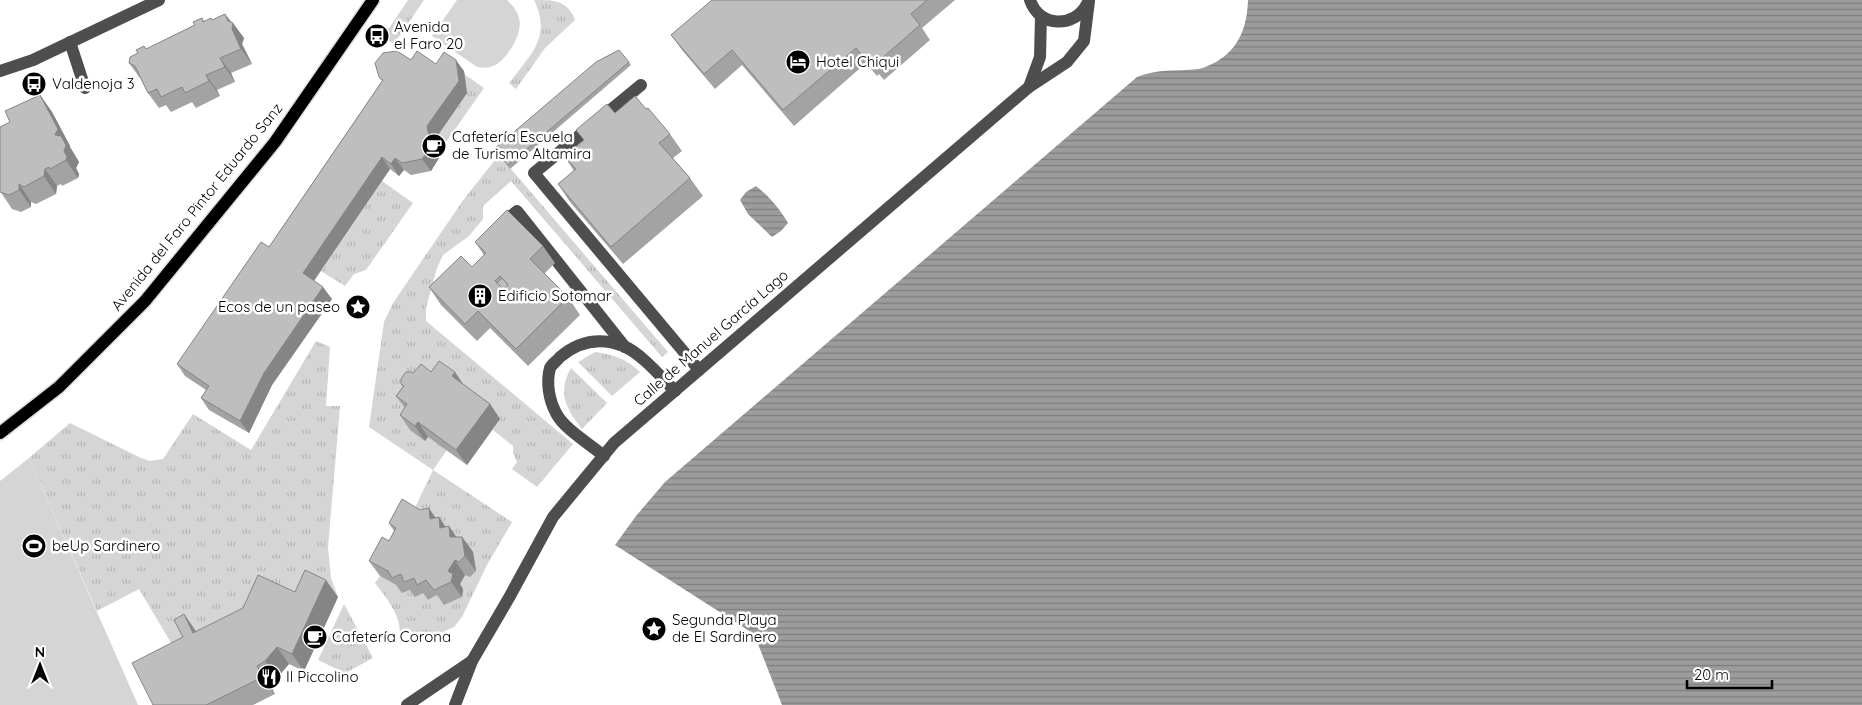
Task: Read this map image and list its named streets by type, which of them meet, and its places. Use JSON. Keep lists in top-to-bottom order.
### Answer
{
  "streets": {
    "main road": ["Avenida del Faro Pintor Eduardo Sanz"],
    "street": ["Calle de Manuel García Lago"]
  },
  "places": {
    "bus stop": ["Avenida el Faro 20", "Valdenoja 3"],
    "hotel": ["Hotel Chiqui"],
    "cafe": ["Cafetería Escuela de Turismo Altamira", "Cafetería Corona"],
    "building": ["Edificio Sotomar"],
    "place": ["Ecos de un paseo", "Segunda Playa de El Sardinero"],
    "sports": ["beUp Sardinero"],
    "restaurant": ["Il Piccolino"]
  },
  "scale_bar": "20 m",
  "north": "top"
}
